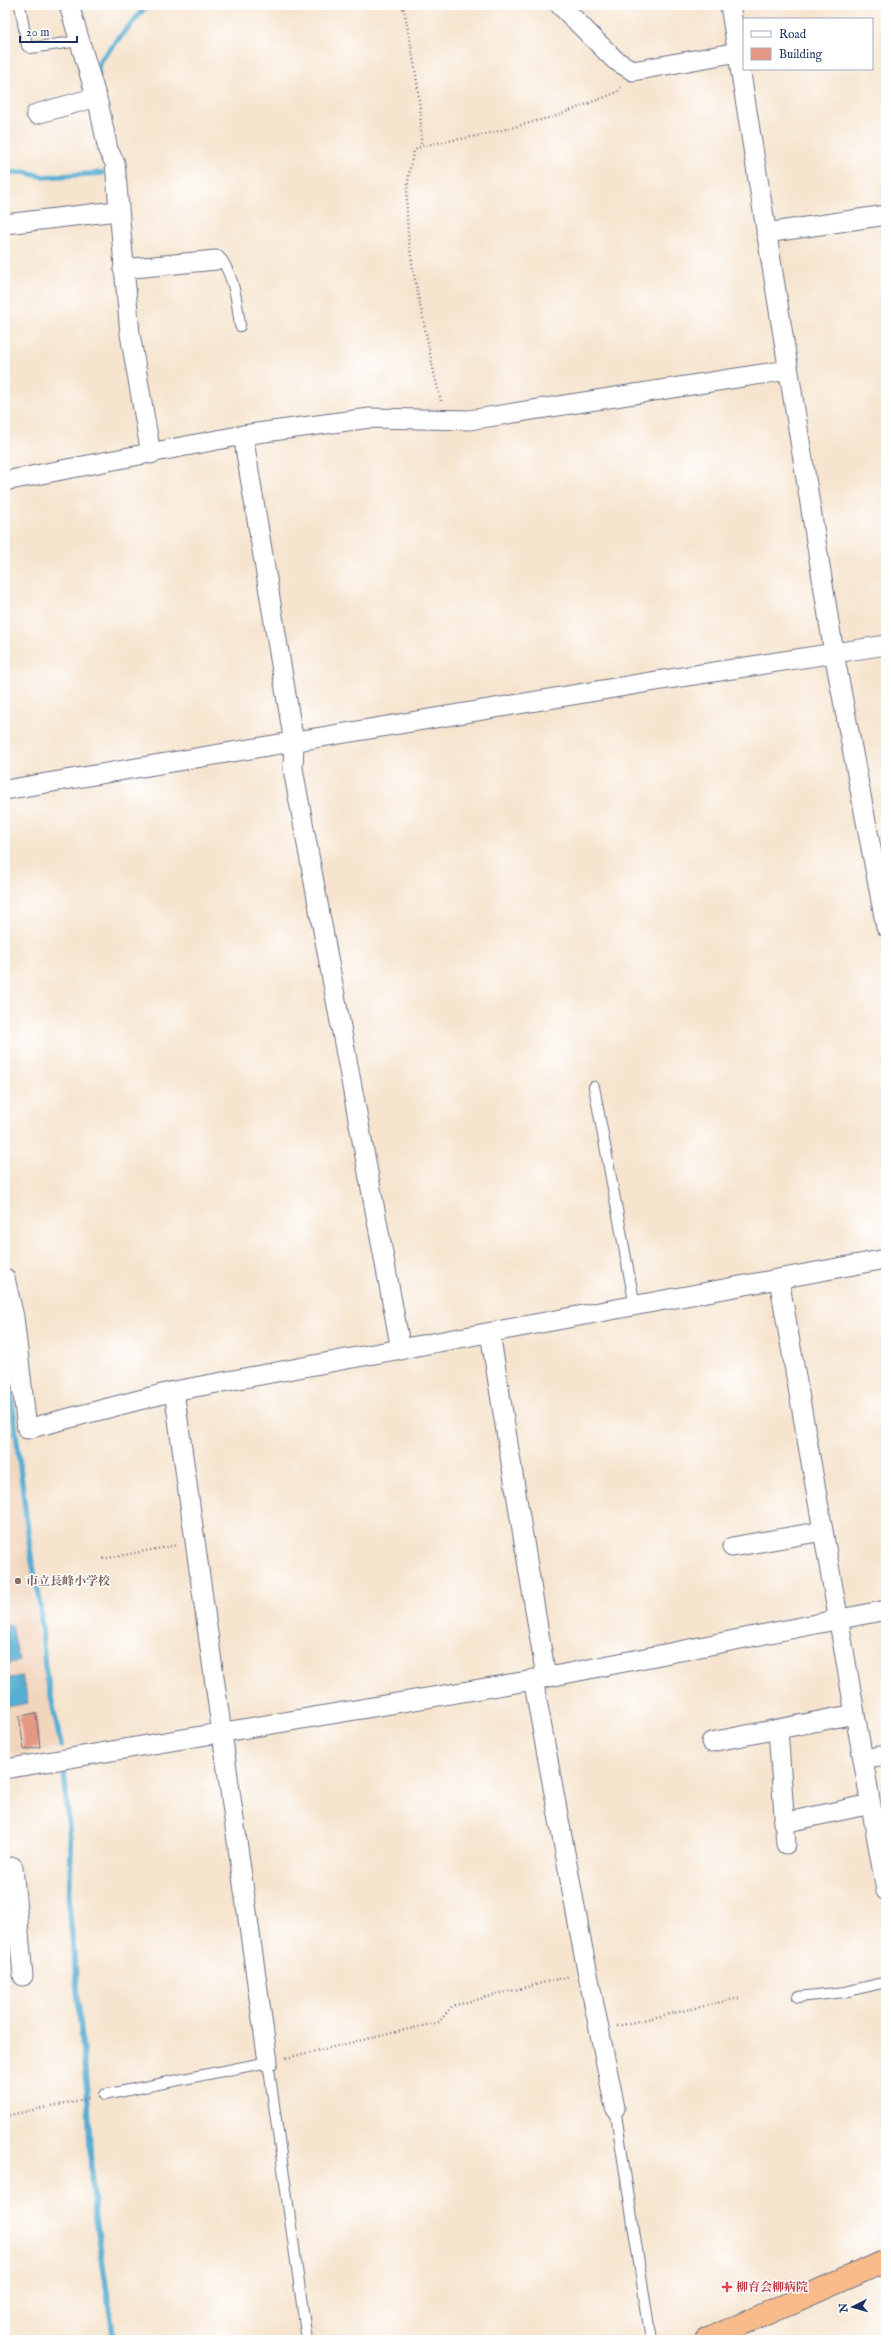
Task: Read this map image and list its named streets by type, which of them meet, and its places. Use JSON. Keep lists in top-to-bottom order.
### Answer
{
  "places": {
    "other": ["市立長峰小学校"],
    "health": ["柳育会柳病院"]
  },
  "legend": ["Road", "Building"],
  "scale_bar": "20 m",
  "north": "left"
}
